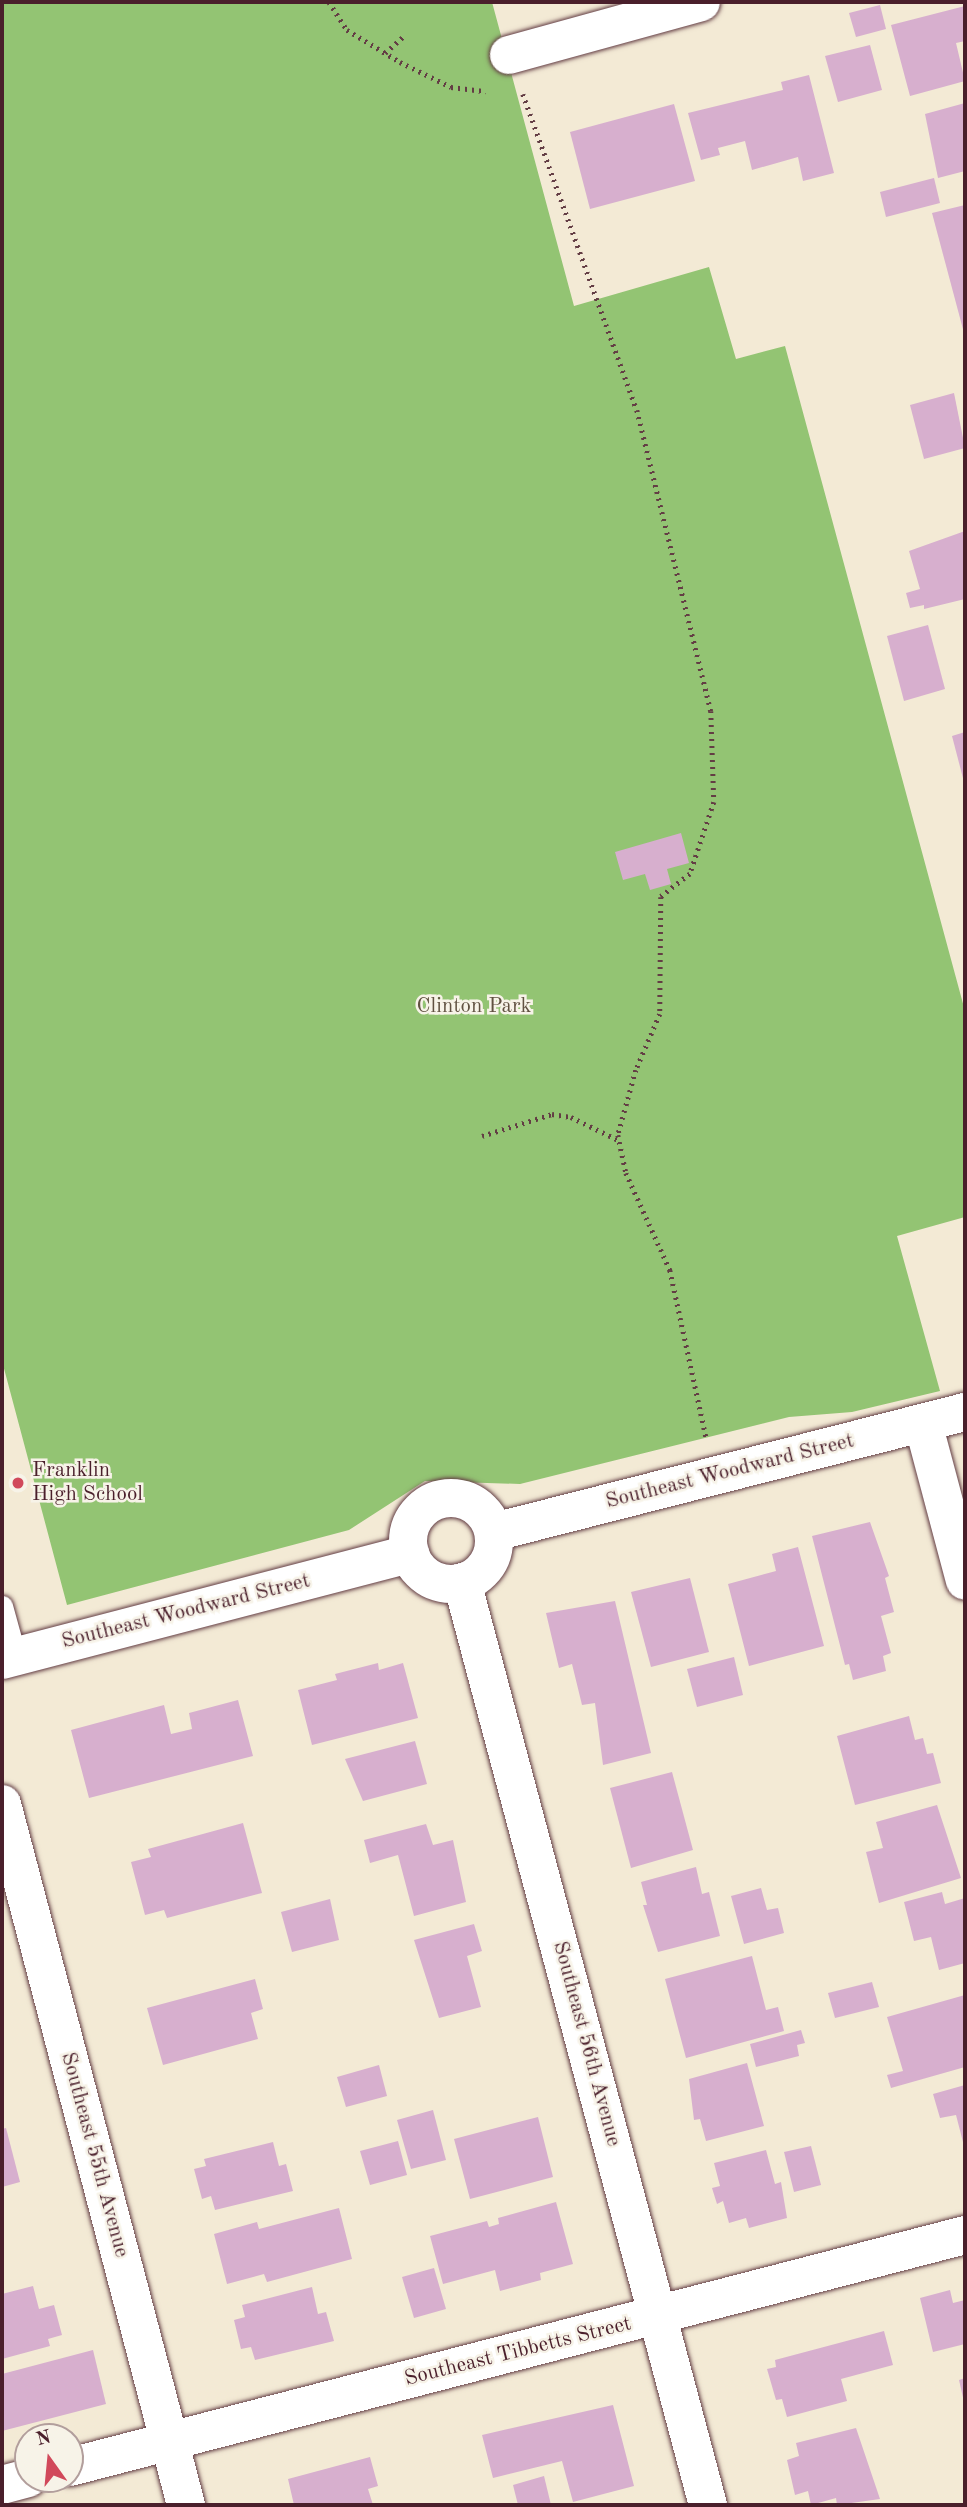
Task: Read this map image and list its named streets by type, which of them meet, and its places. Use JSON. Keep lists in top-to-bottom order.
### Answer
{
  "streets": {
    "street": [
      "Southeast Woodward Street",
      "Southeast 56th Avenue",
      "Southeast 55th Avenue",
      "Southeast Tibbetts Street"
    ]
  },
  "crossings": [
    ["Southeast Woodward Street", "Southeast 56th Avenue"],
    ["Southeast 56th Avenue", "Southeast Tibbetts Street"],
    ["Southeast 55th Avenue", "Southeast Tibbetts Street"]
  ],
  "parks": ["Clinton Park"],
  "places": ["Franklin High School"],
  "north": "top"
}
